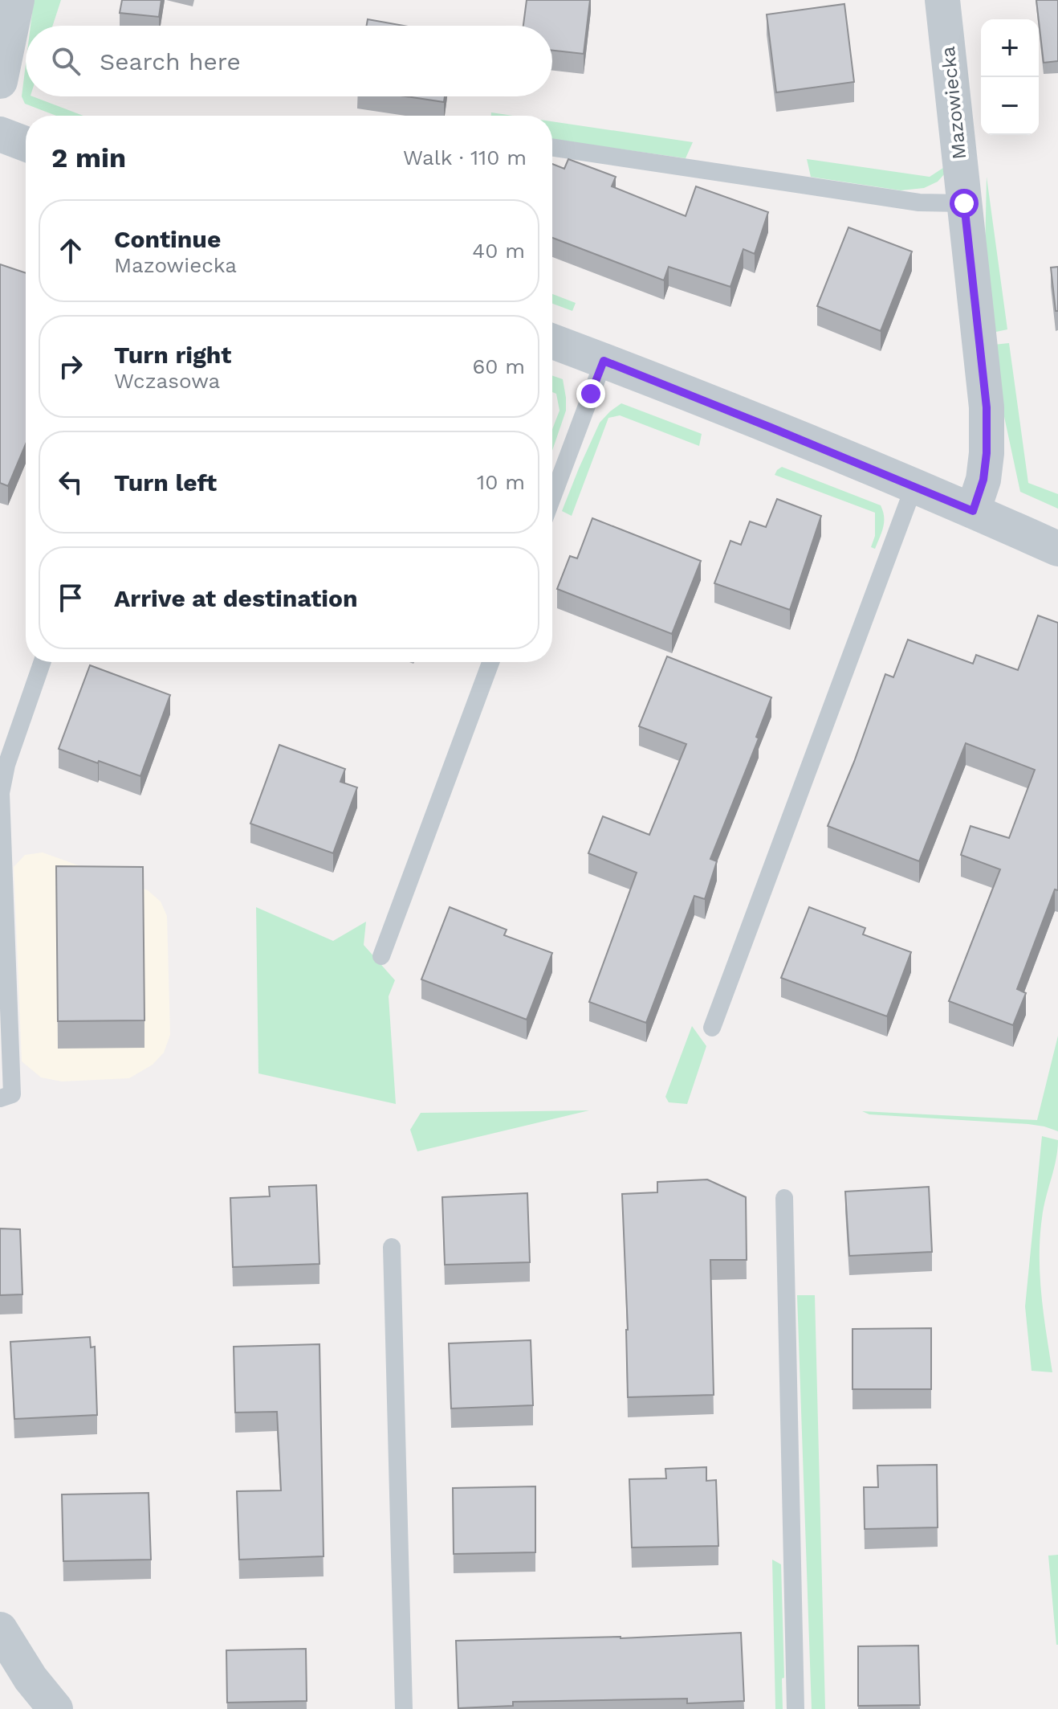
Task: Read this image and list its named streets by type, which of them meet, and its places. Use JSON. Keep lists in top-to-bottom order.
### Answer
{
  "streets": {
    "street": ["Mazowiecka"]
  },
  "page": {
    "map_buttons": ["+", "−"],
    "search": "Search here",
    "heading": ["2 min", "Walk · 110 m"],
    "list": [
      ["Continue", "Mazowiecka", "40 m"],
      ["Turn right", "Wczasowa", "60 m"],
      ["Turn left", "10 m"],
      "Arrive at destination"
    ]
  }
}
